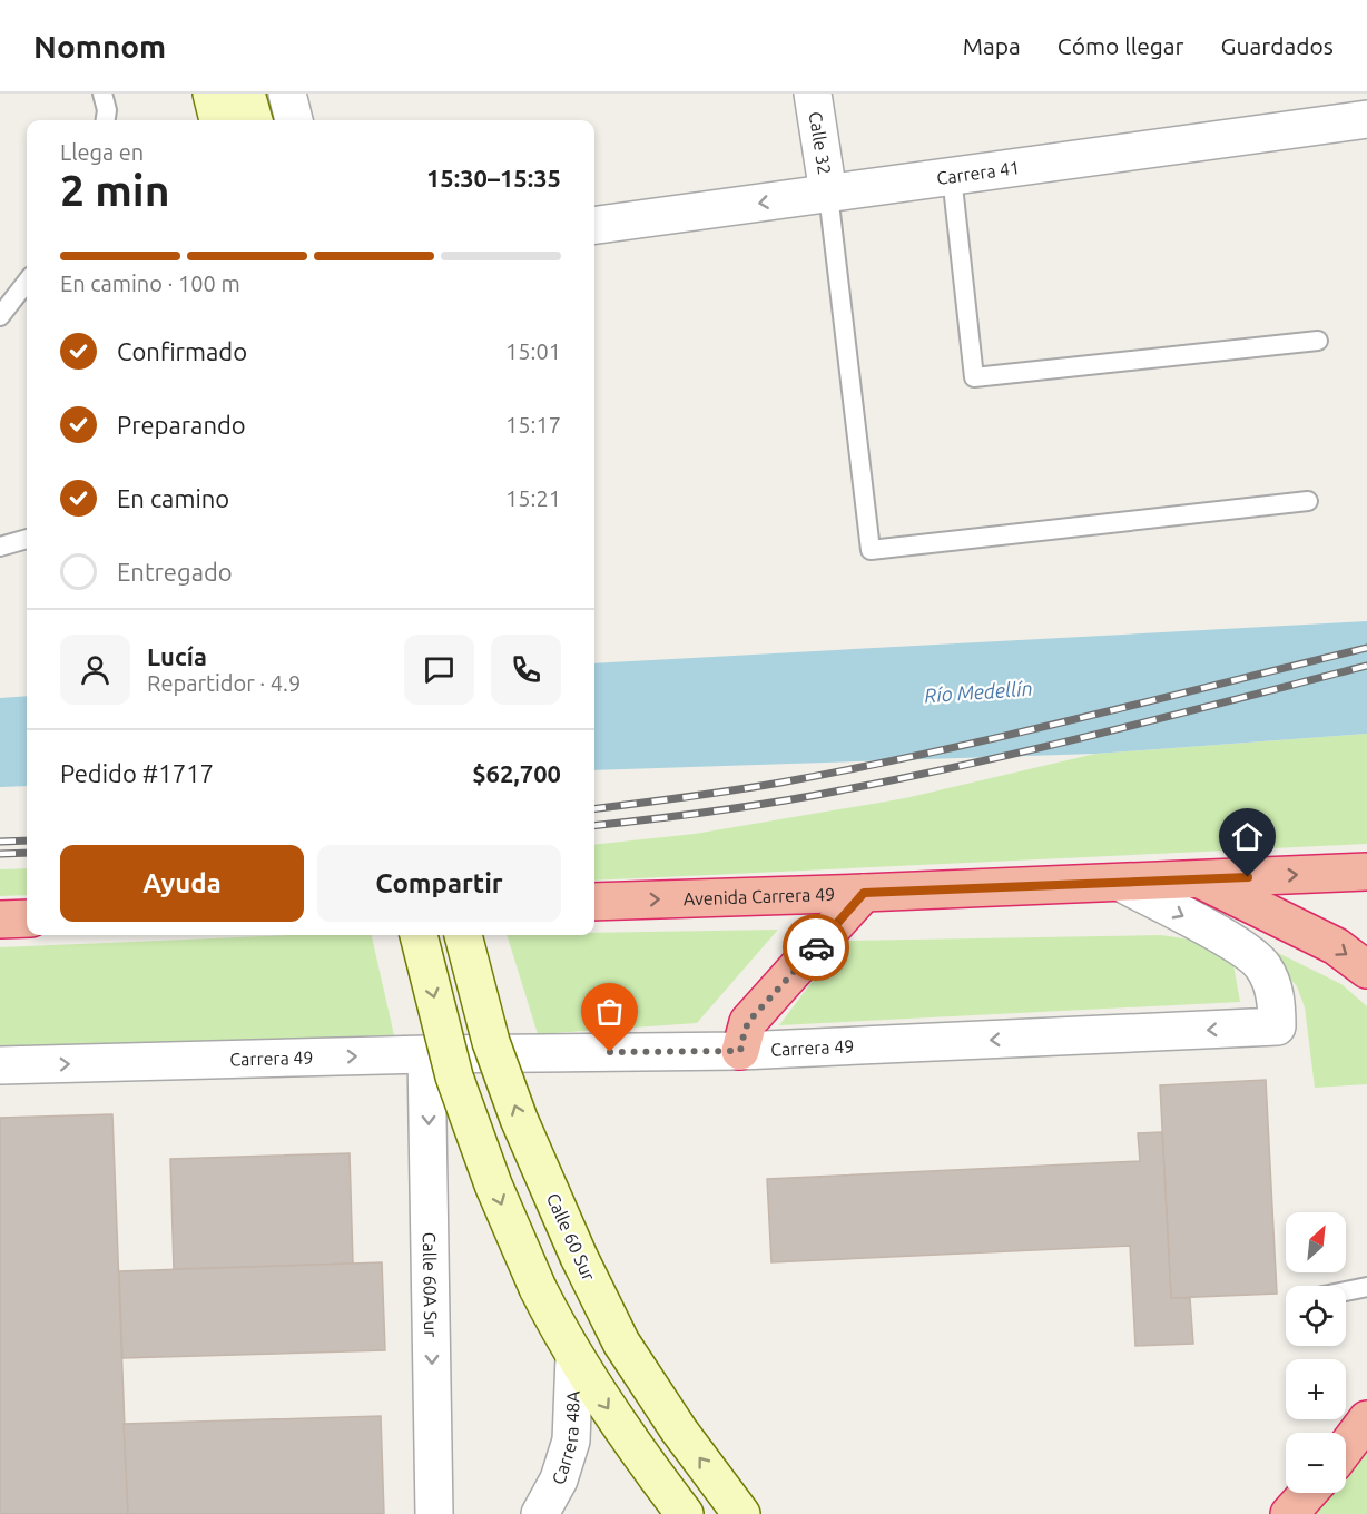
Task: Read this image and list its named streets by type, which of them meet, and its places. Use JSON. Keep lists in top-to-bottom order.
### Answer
{
  "streets": {
    "highway": ["Avenida Carrera 49"],
    "main road": ["Calle 60 Sur"],
    "street": [
      "Calle 32",
      "Carrera 41",
      "Carrera 49",
      "Calle 60A Sur",
      "Carrera 48A"
    ]
  },
  "crossings": [
    ["Calle 32", "Carrera 41"],
    ["Avenida Carrera 49", "Carrera 49"],
    ["Carrera 49", "Calle 60A Sur"]
  ],
  "one_way": ["Avenida Carrera 49", "Calle 60A Sur"],
  "water": ["Río Medellín"],
  "north": "top right",
  "page": {
    "header": "Nomnom",
    "nav": ["Mapa", "Cómo llegar", "Guardados"],
    "heading": ["2 min", "Llega en", "15:30–15:35"],
    "panel": [
      "Lucía",
      "Repartidor · 4.9",
      "Pedido #1717",
      "$62,700"
    ],
    "bar": "En camino · 100 m",
    "list": [
      ["Confirmado", "15:01"],
      ["Preparando", "15:17"],
      ["En camino", "15:21"],
      "Entregado"
    ],
    "buttons": ["Ayuda", "Compartir"],
    "map_buttons": ["+", "−"]
  }
}
